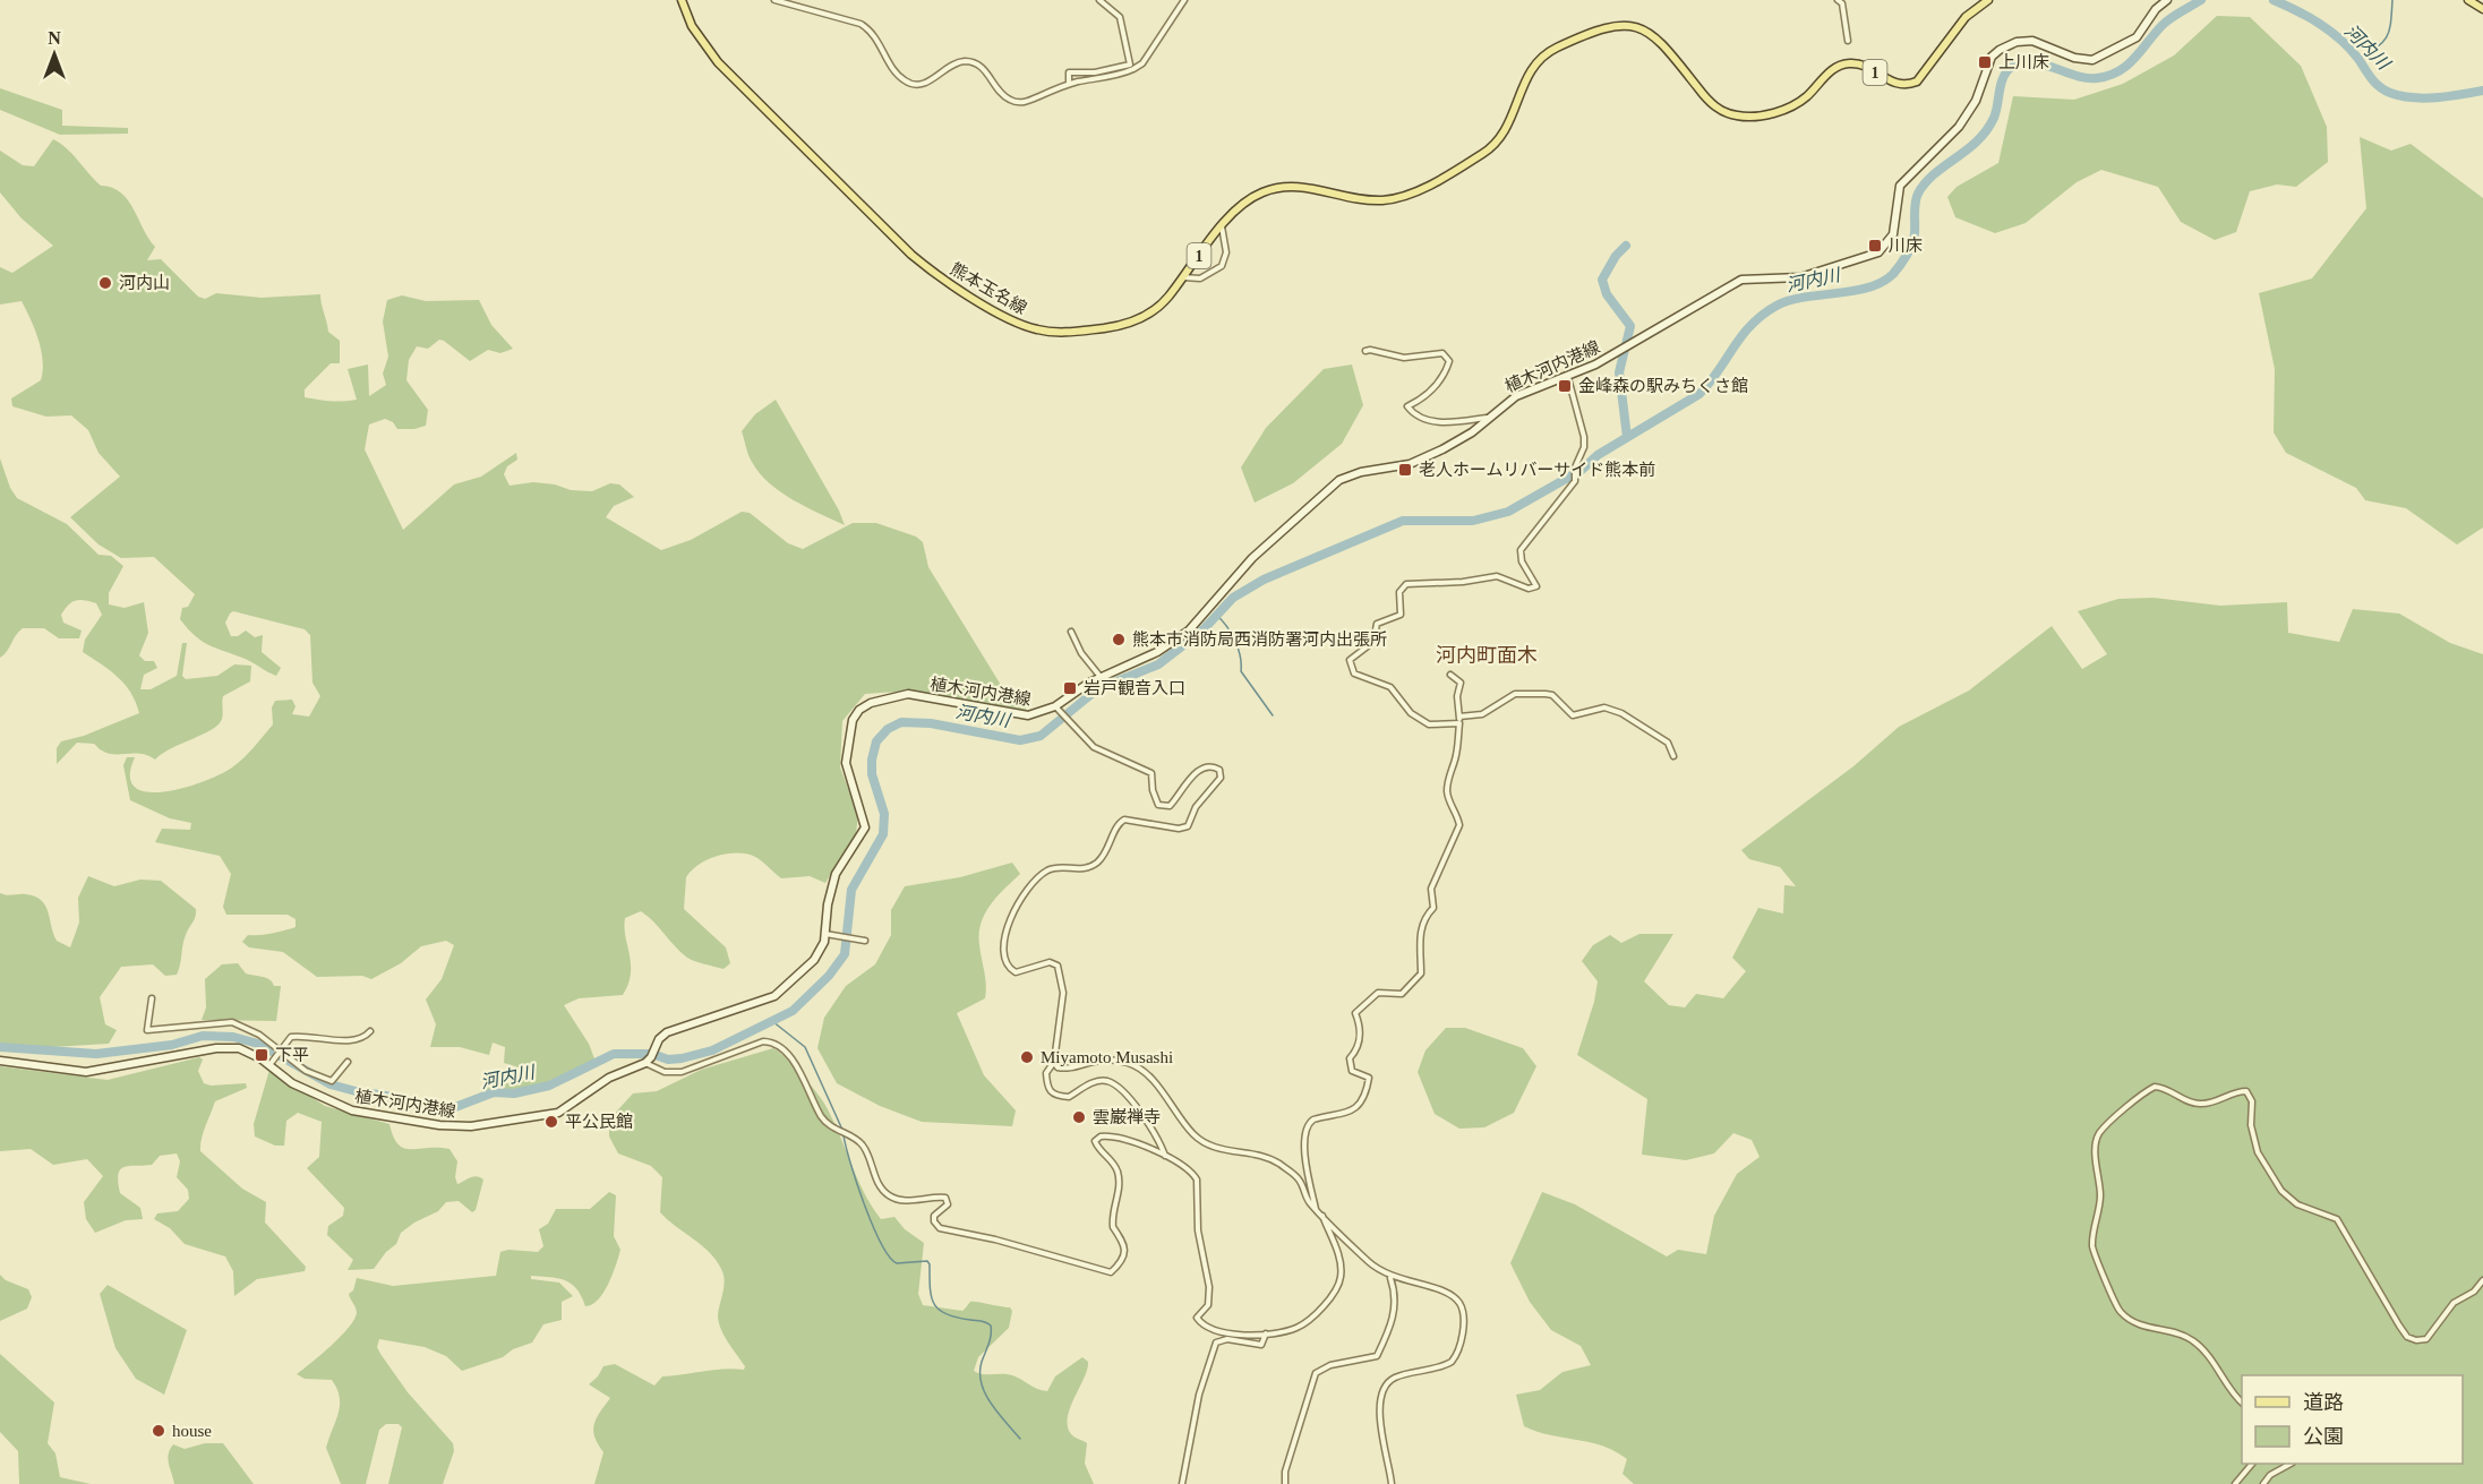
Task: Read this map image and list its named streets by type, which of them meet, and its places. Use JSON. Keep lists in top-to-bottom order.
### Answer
{
  "streets": {
    "main road": ["1", "熊本玉名線", "植木河内港線"]
  },
  "districts": ["河内町面木"],
  "water": ["河内川"],
  "places": {
    "transit": [
      "上川床",
      "川床",
      "金峰森の駅みちくさ館",
      "老人ホームリバーサイド熊本前",
      "岩戸観音入口",
      "下平"
    ],
    "other": [
      "河内山",
      "熊本市消防局西消防署河内出張所",
      "Miyamoto Musashi",
      "雲巌禅寺",
      "平公民館",
      "house"
    ]
  },
  "legend": ["道路", "公園"],
  "north": "top"
}
